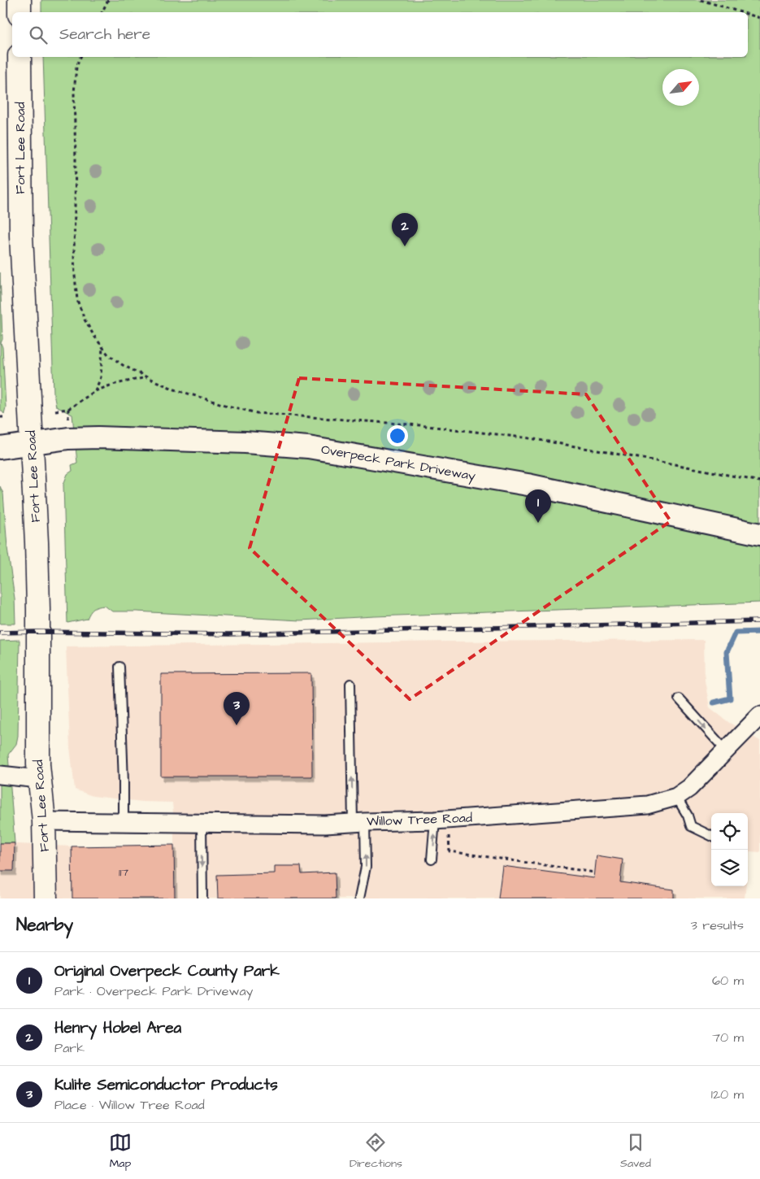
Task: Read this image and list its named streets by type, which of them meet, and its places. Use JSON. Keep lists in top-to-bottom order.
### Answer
{
  "streets": {
    "main road": ["Fort Lee Road"],
    "street": ["Overpeck Park Driveway", "Willow Tree Road"]
  },
  "crossings": [
    ["Fort Lee Road", "Overpeck Park Driveway"],
    ["Fort Lee Road", "Willow Tree Road"]
  ],
  "house_numbers": ["117"],
  "north": "top right",
  "page": {
    "search": "Search here",
    "pins": ["2", "1", "3"],
    "heading": ["Nearby", "3 results"],
    "list": [
      {
        "mark": "1",
        "name": "Original Overpeck County Park",
        "note": "Park · Overpeck Park Driveway",
        "value": "60 m"
      },
      {
        "mark": "2",
        "name": "Henry Hobel Area",
        "note": "Park",
        "value": "70 m"
      },
      {
        "mark": "3",
        "name": "Kulite Semiconductor Products",
        "note": "Place · Willow Tree Road",
        "value": "120 m"
      }
    ],
    "nav": ["Map", "Directions", "Saved"]
  }
}
